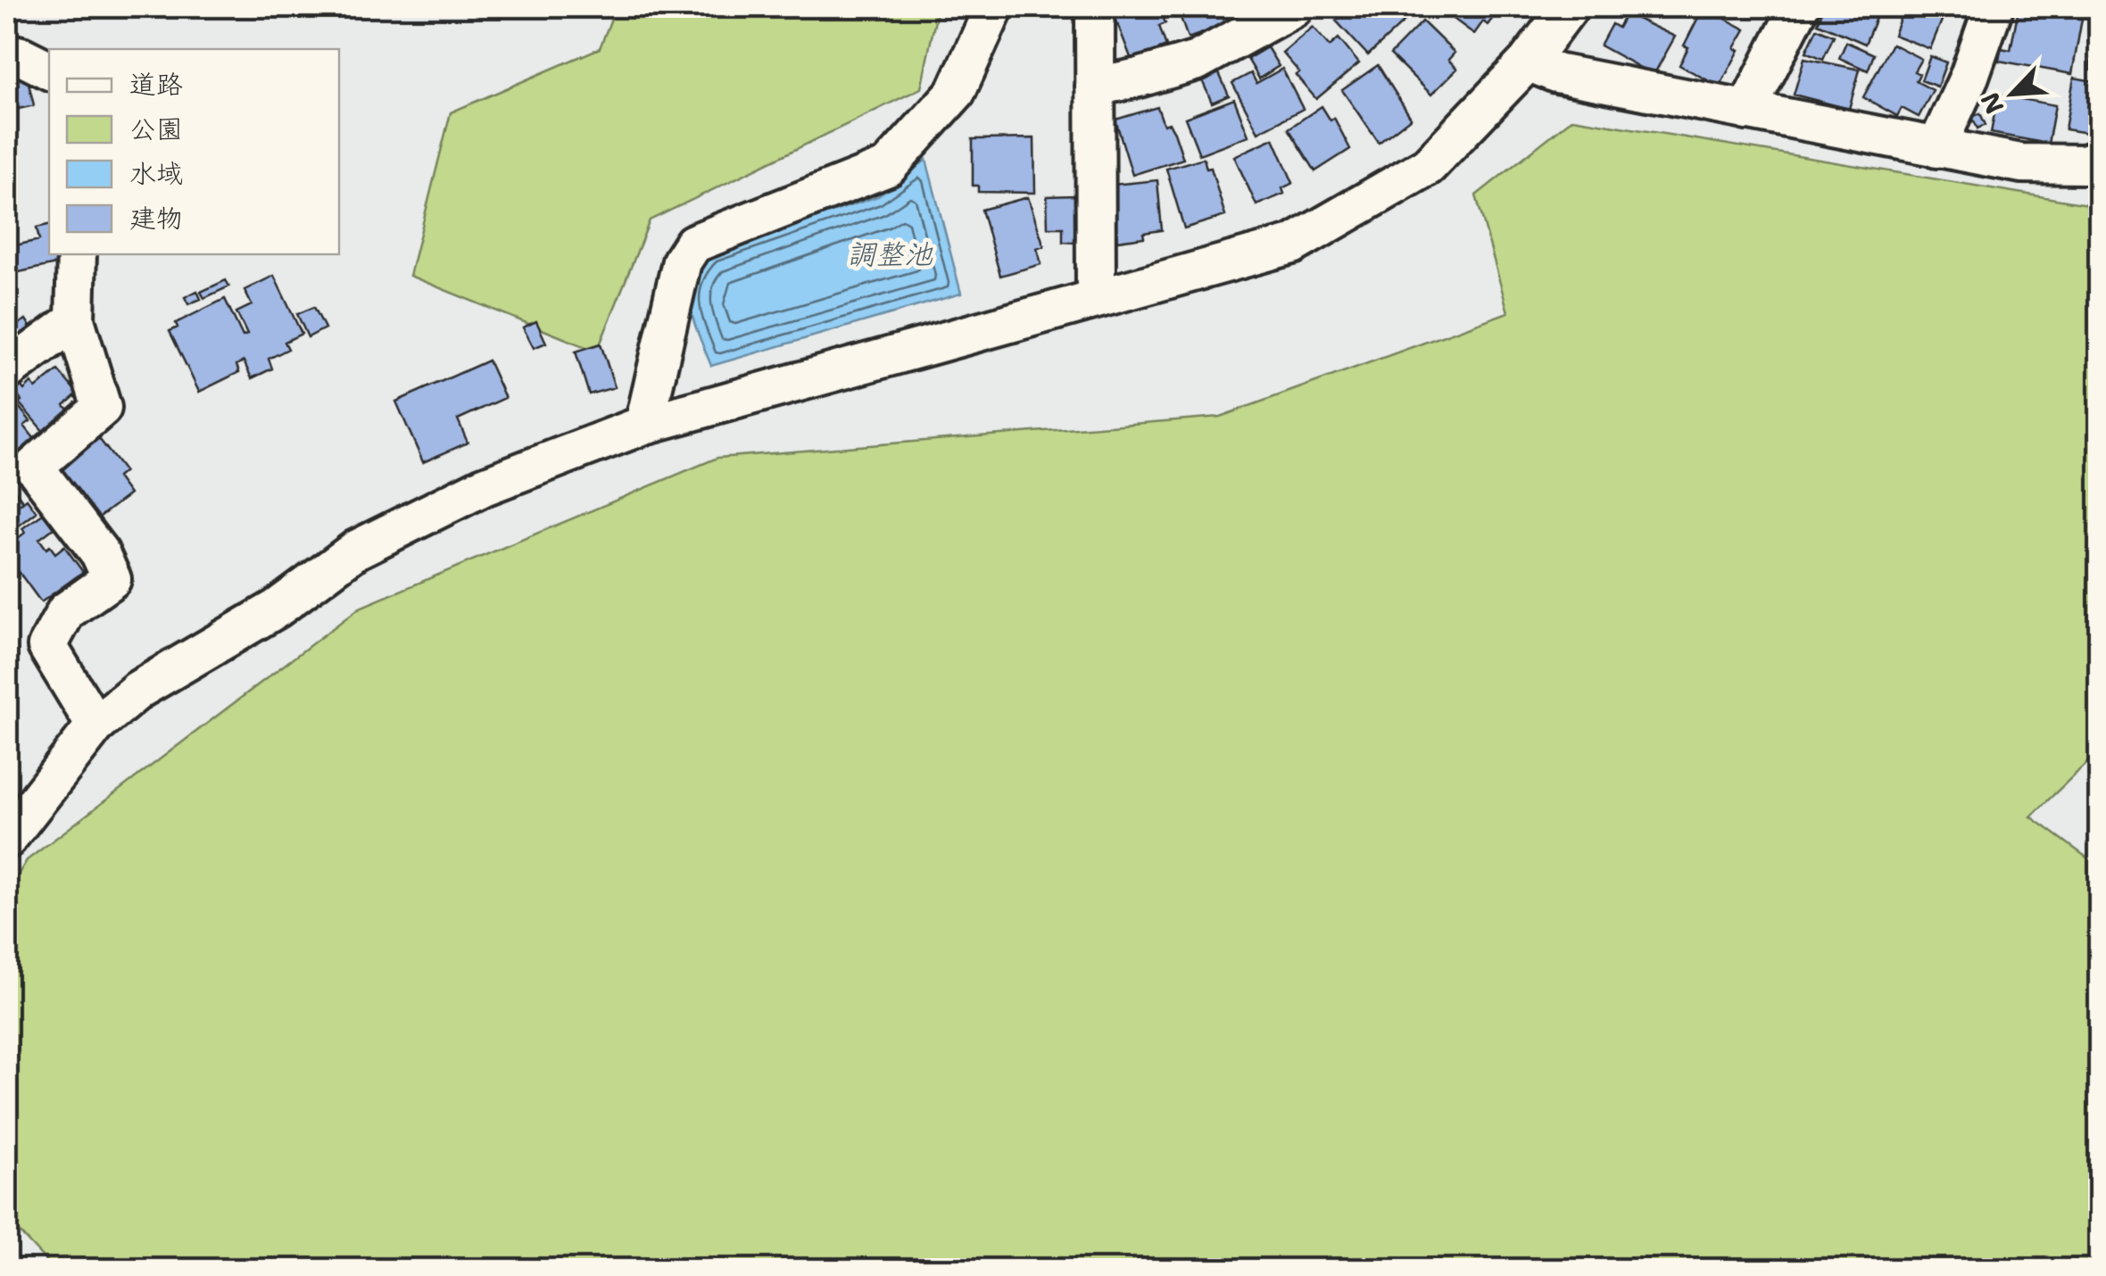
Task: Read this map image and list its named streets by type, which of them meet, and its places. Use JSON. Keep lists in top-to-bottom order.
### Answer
{
  "water": ["調整池"],
  "legend": [
    "道路",
    "公園",
    "水域",
    "建物"
  ],
  "north": "bottom left"
}
